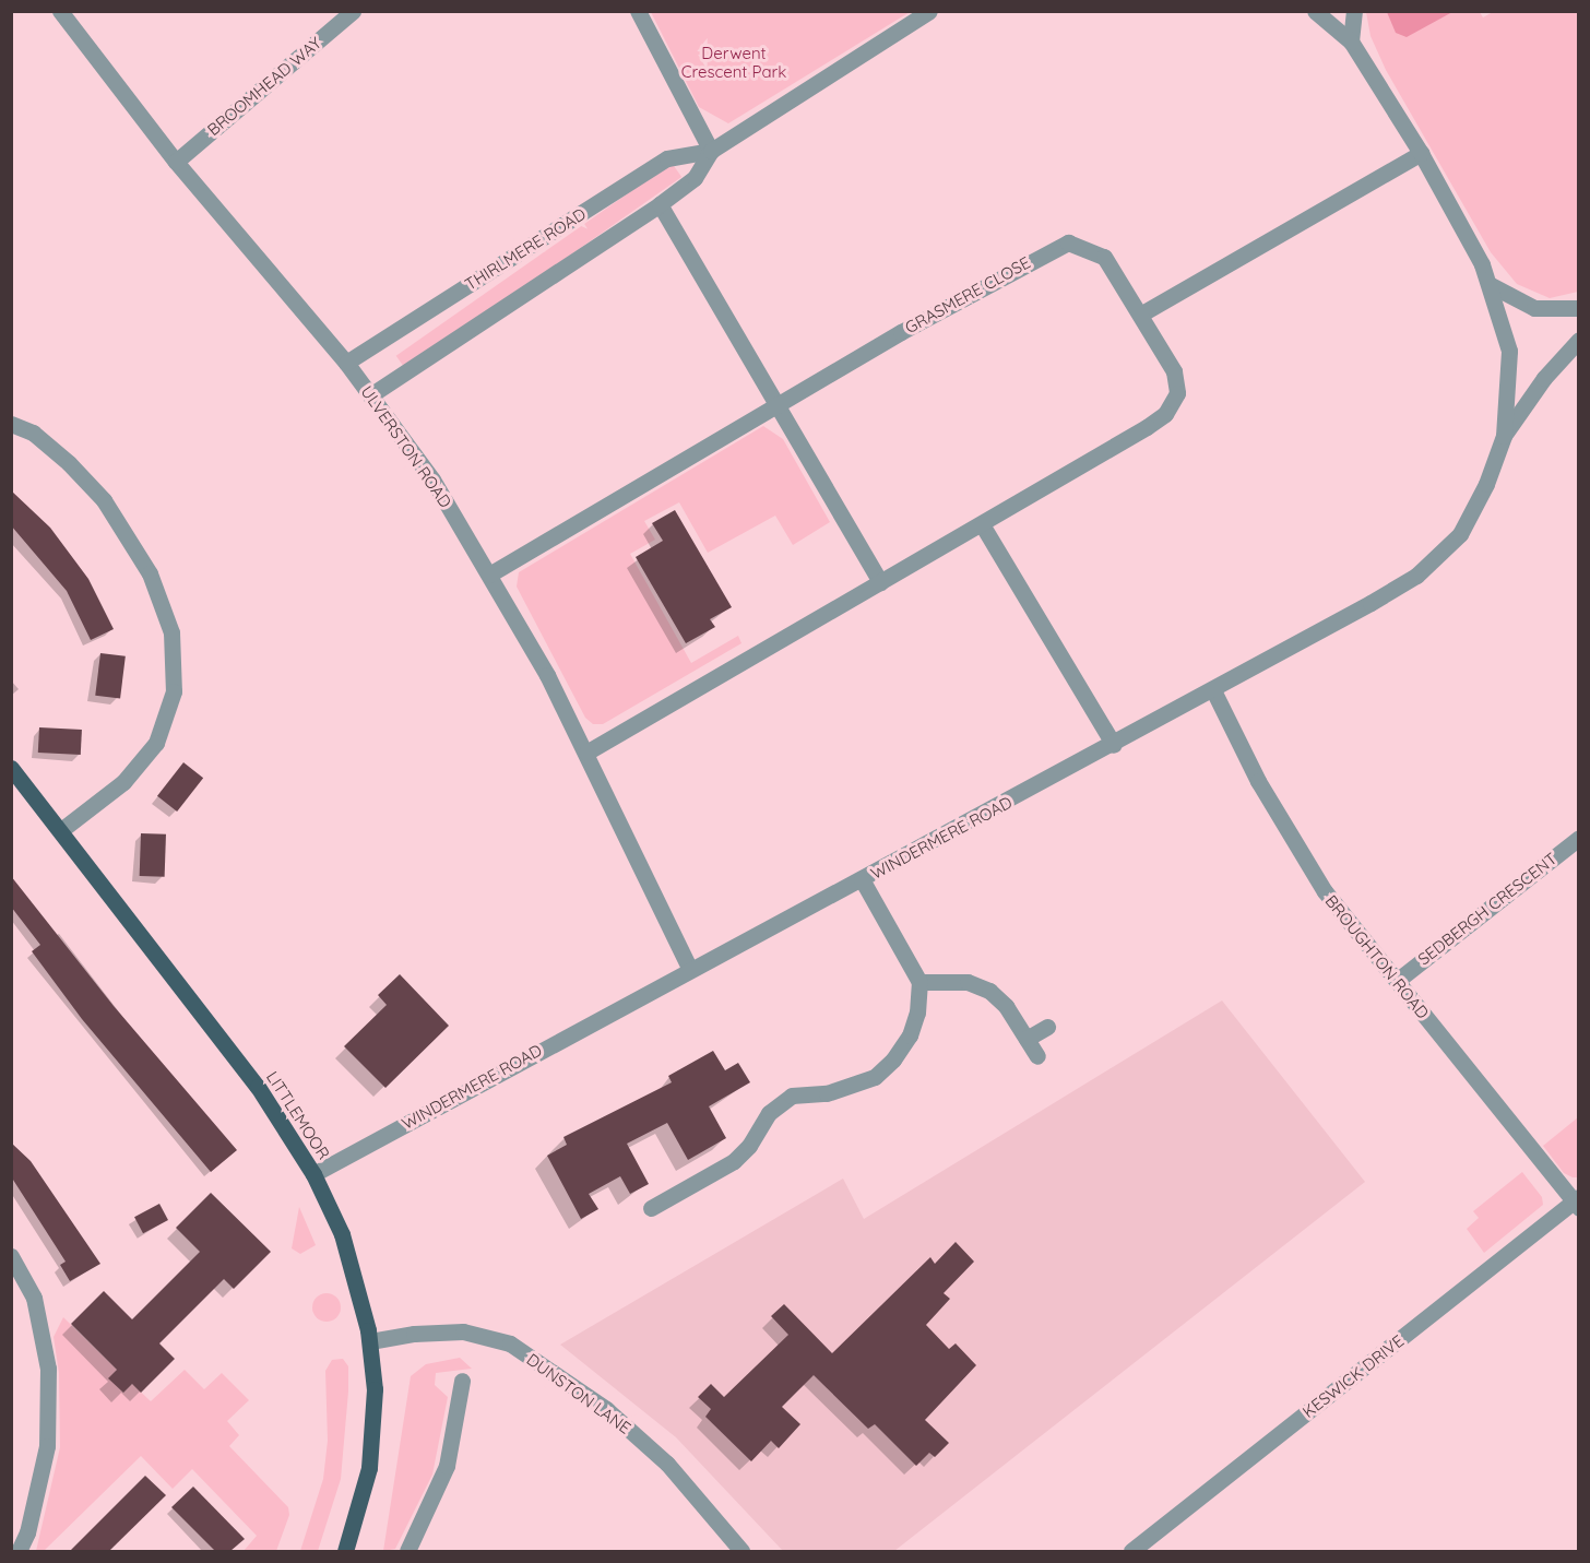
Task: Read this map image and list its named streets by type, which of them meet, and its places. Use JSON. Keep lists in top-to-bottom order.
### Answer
{
  "streets": {
    "main road": ["LITTLEMOOR"],
    "street": [
      "BROOMHEAD WAY",
      "THIRLMERE ROAD",
      "GRASMERE CLOSE",
      "ULVERSTON ROAD",
      "WINDERMERE ROAD",
      "SEDBERGH CRESCENT",
      "BROUGHTON ROAD",
      "KESWICK DRIVE",
      "DUNSTON LANE"
    ]
  },
  "crossings": [
    ["BROOMHEAD WAY", "ULVERSTON ROAD"],
    ["THIRLMERE ROAD", "ULVERSTON ROAD"],
    ["GRASMERE CLOSE", "ULVERSTON ROAD"],
    ["ULVERSTON ROAD", "WINDERMERE ROAD"],
    ["WINDERMERE ROAD", "BROUGHTON ROAD"],
    ["WINDERMERE ROAD", "LITTLEMOOR"],
    ["SEDBERGH CRESCENT", "BROUGHTON ROAD"],
    ["BROUGHTON ROAD", "KESWICK DRIVE"],
    ["LITTLEMOOR", "DUNSTON LANE"]
  ],
  "parks": ["Derwent Crescent Park"]
}
